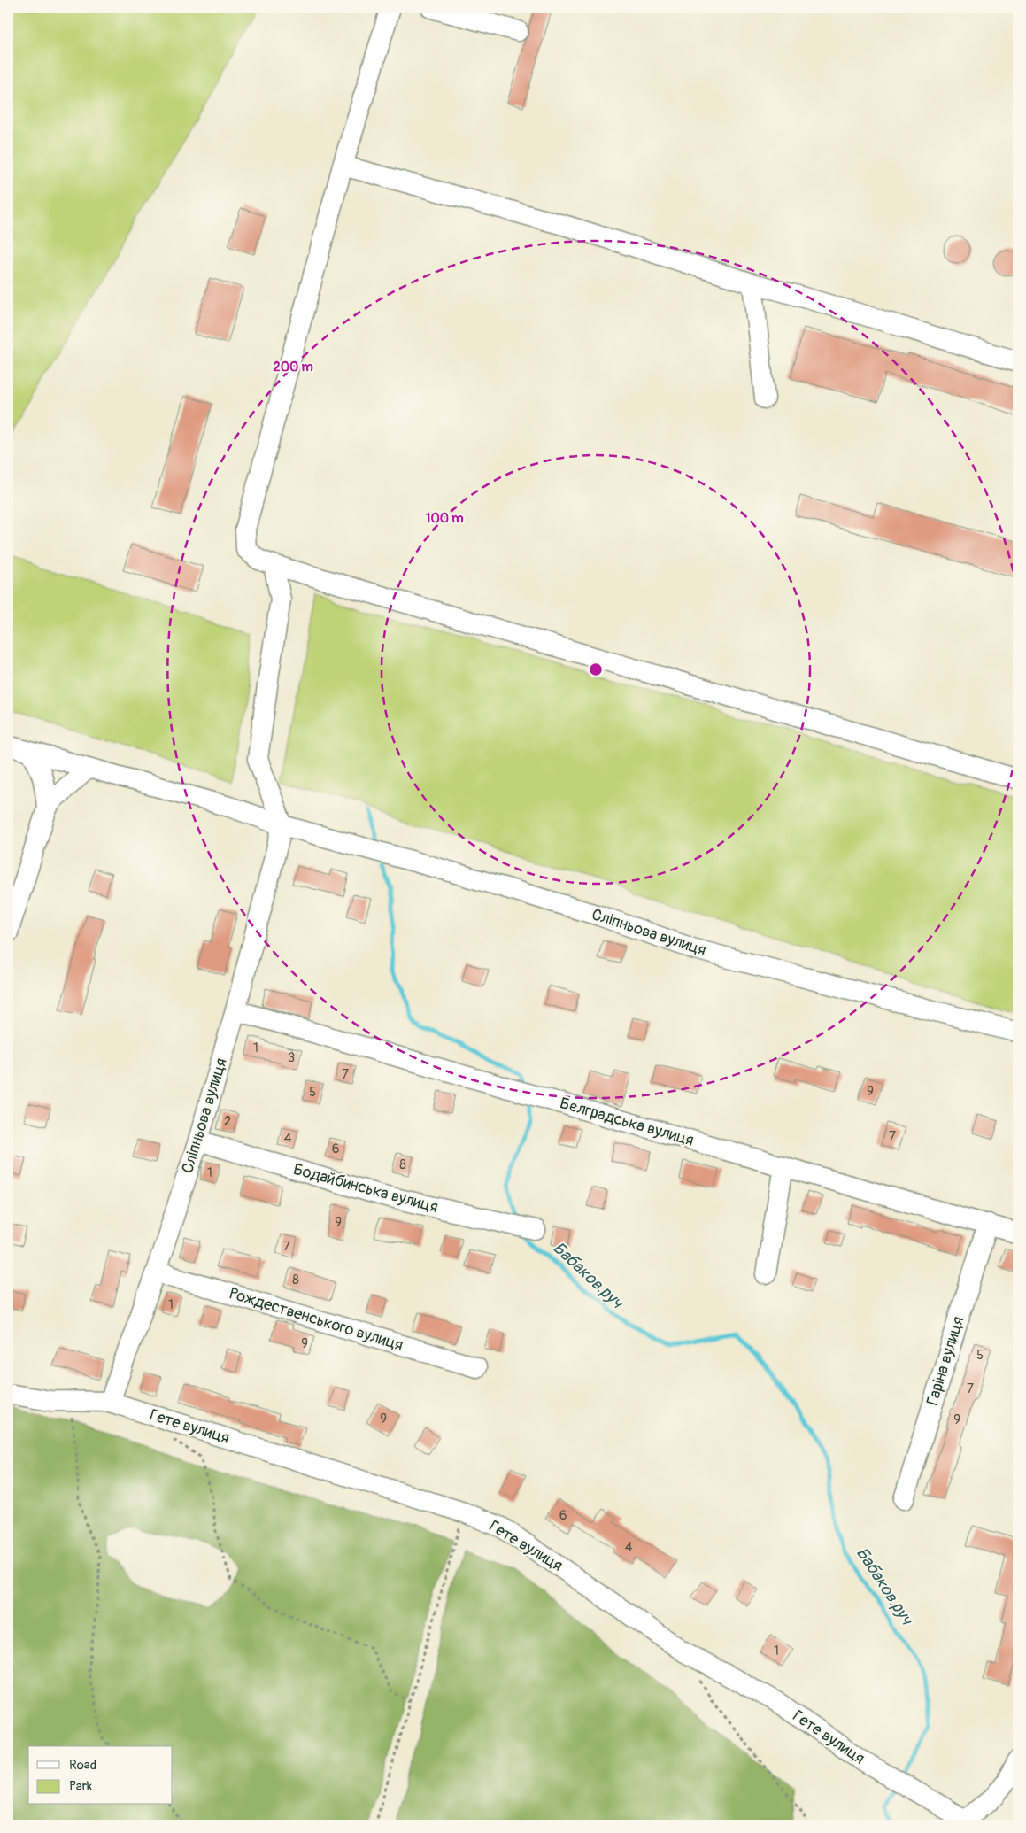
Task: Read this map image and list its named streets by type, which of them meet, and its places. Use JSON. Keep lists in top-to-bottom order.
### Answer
{
  "streets": {
    "street": [
      "Сліпньова вулиця",
      "Бєлградська вулиця",
      "Бодайбинська вулиця",
      "Рождественського вулиця",
      "Гаріна вулиця",
      "Гете вулиця"
    ]
  },
  "crossings": [
    ["Сліпньова вулиця", "Бєлградська вулиця"],
    ["Сліпньова вулиця", "Бодайбинська вулиця"],
    ["Сліпньова вулиця", "Рождественського вулиця"],
    ["Сліпньова вулиця", "Гете вулиця"],
    ["Бєлградська вулиця", "Гаріна вулиця"]
  ],
  "water": ["Бабаков.руч"],
  "house_numbers": [
    "1",
    "3",
    "7",
    "9",
    "5",
    "2",
    "7",
    "4",
    "6",
    "8",
    "1",
    "9",
    "7",
    "8",
    "1",
    "9",
    "5",
    "7",
    "9",
    "9",
    "6",
    "4",
    "1"
  ],
  "legend": ["Road", "Park"],
  "rings": ["200 m", "100 m"]
}
